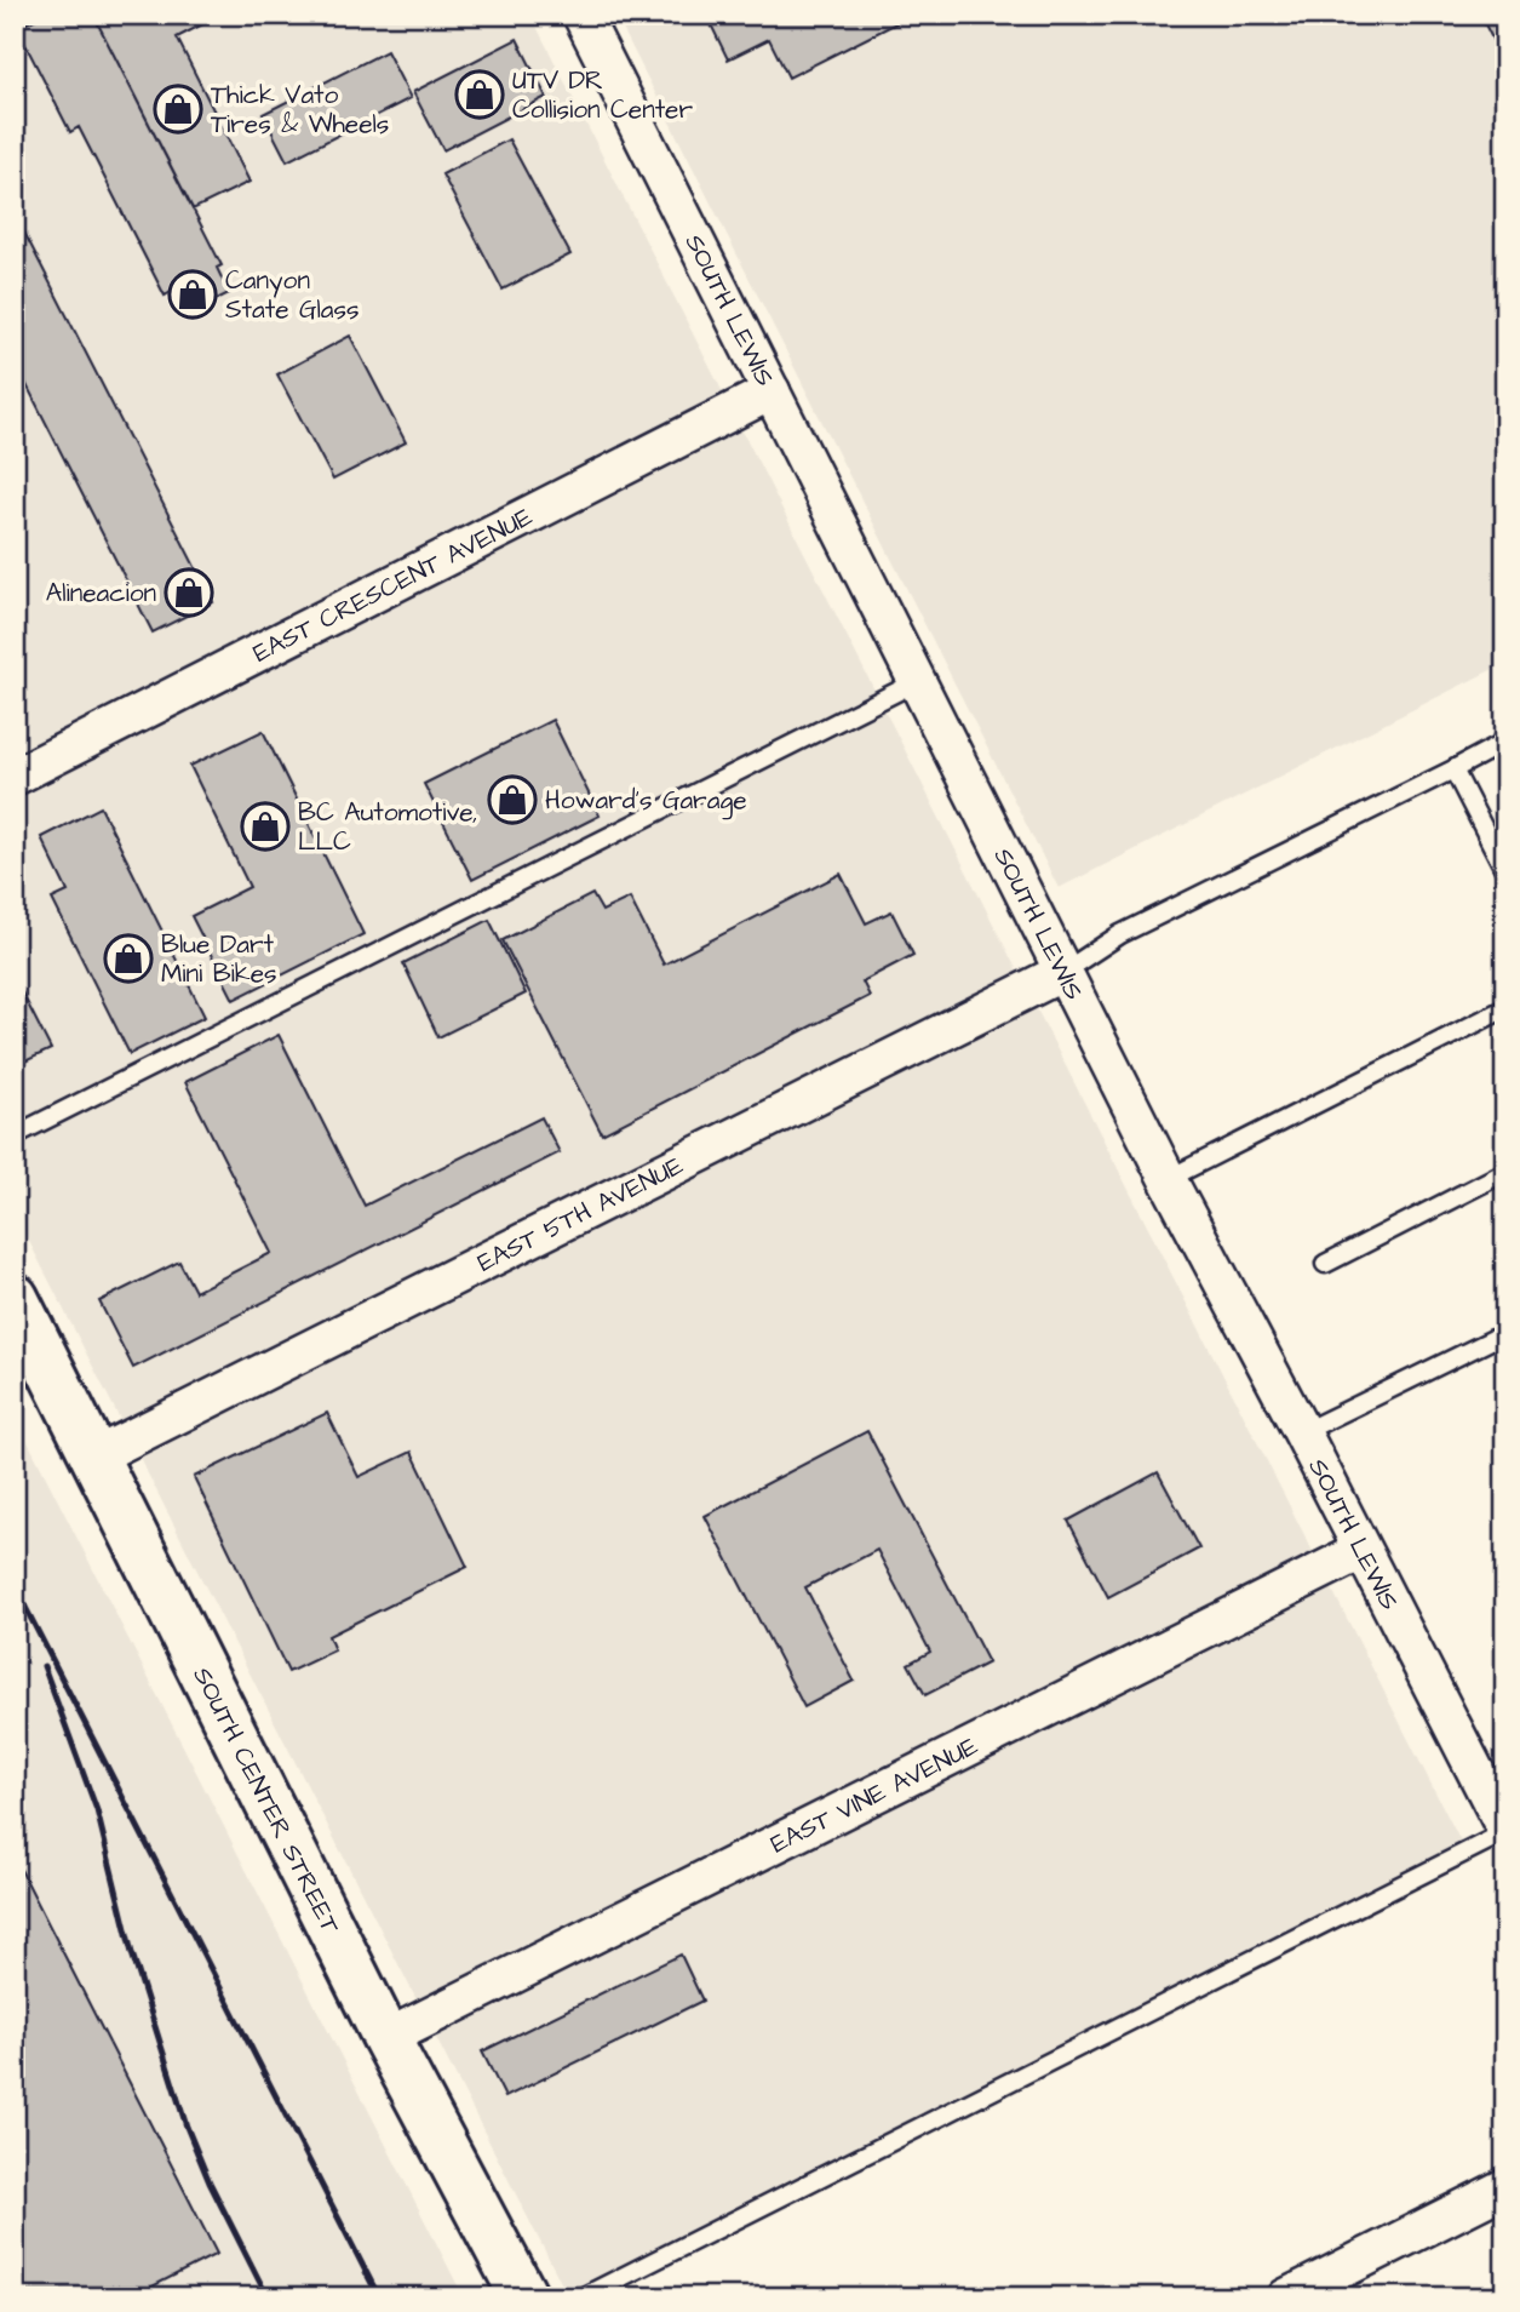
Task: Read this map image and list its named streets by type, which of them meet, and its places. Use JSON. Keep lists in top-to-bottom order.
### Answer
{
  "streets": {
    "street": [
      "SOUTH LEWIS",
      "EAST CRESCENT AVENUE",
      "EAST 5TH AVENUE",
      "EAST VINE AVENUE",
      "SOUTH CENTER STREET"
    ]
  },
  "crossings": [
    ["SOUTH LEWIS", "EAST CRESCENT AVENUE"],
    ["SOUTH LEWIS", "EAST 5TH AVENUE"],
    ["SOUTH LEWIS", "EAST VINE AVENUE"],
    ["EAST 5TH AVENUE", "SOUTH CENTER STREET"],
    ["EAST VINE AVENUE", "SOUTH CENTER STREET"]
  ],
  "places": {
    "shop": [
      "UTV DR Collision Center",
      "Thick Vato Tires & Wheels",
      "Canyon State Glass",
      "Alineacion",
      "Howard's Garage",
      "BC Automotive, LLC",
      "Blue Dart Mini Bikes"
    ]
  }
}
